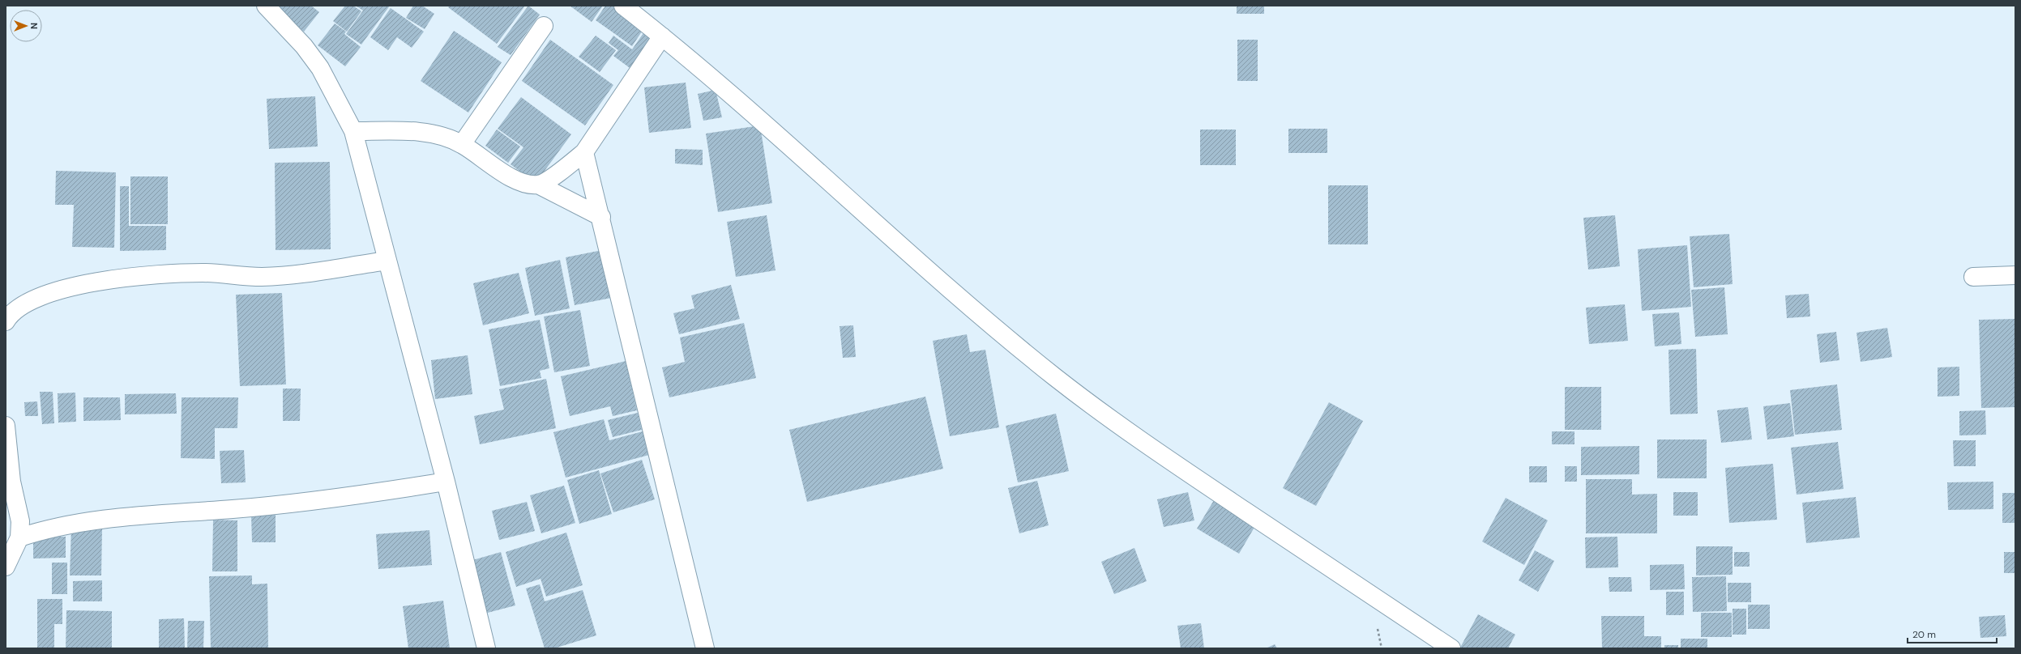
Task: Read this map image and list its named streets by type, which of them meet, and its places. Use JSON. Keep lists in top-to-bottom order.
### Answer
{
  "scale_bar": "20 m",
  "north": "right"
}
